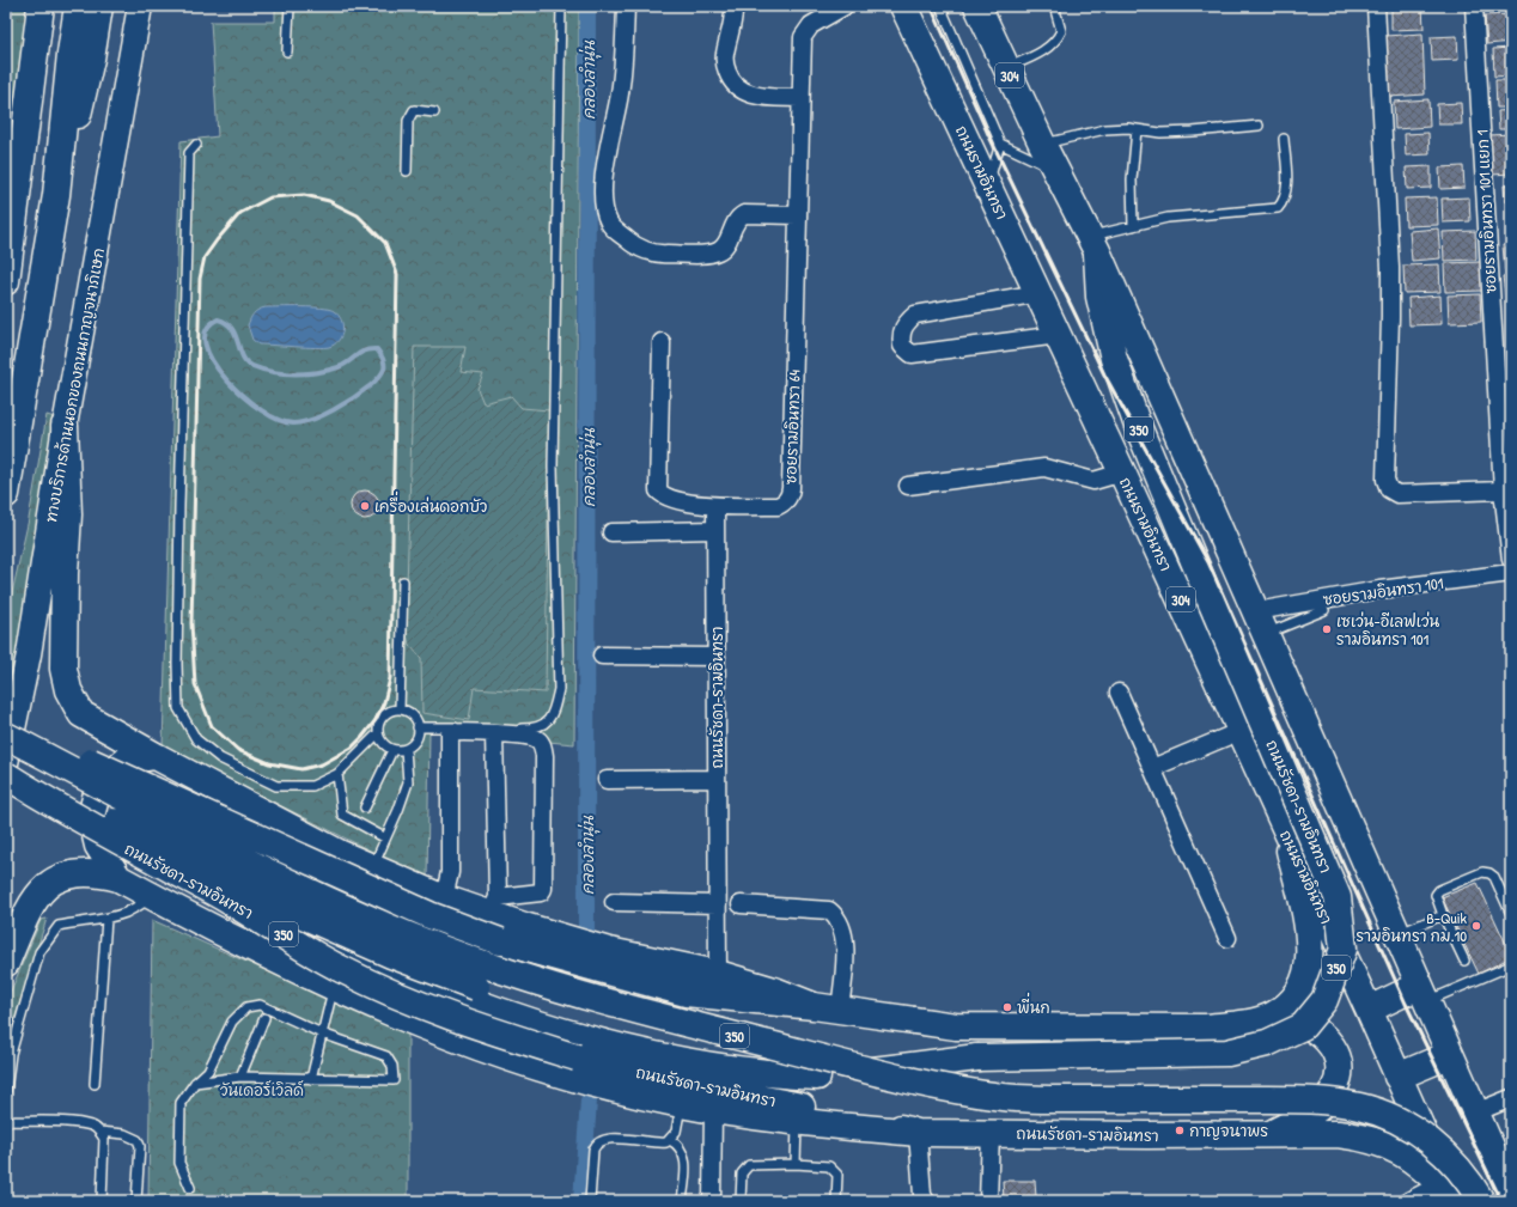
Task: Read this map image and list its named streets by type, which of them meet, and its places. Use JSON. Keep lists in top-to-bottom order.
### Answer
{
  "streets": {
    "main road": [
      "304",
      "ถนนรามอินทรา",
      "ทางบริการด้านนอกของถนนกาญจนาภิเษก",
      "350",
      "ถนนรัชดา-รามอินทรา"
    ],
    "street": ["ซอยรามอินทรา 101 แยก 1", "ซอยรามอินทรา 64", "ซอยรามอินทรา 101"]
  },
  "crossings": [
    ["304", "ซอยรามอินทรา 101"],
    ["304", "ถนนรัชดา-รามอินทรา"],
    ["ถนนรามอินทรา", "ถนนรัชดา-รามอินทรา"],
    ["ทางบริการด้านนอกของถนนกาญจนาภิเษก", "ถนนรัชดา-รามอินทรา"],
    ["ซอยรามอินทรา 64", "ถนนรัชดา-รามอินทรา"]
  ],
  "water": ["คลองลำนุ่น"],
  "parks": ["วันเดอร์เวิลด์"],
  "places": [
    "เครื่องเล่นดอกบัว",
    "เซเว่น-อีเลฟเว่น รามอินทรา 101",
    "B-Quik รามอินทรา กม.10",
    "พี่นก",
    "กาญจนาพร"
  ]
}
